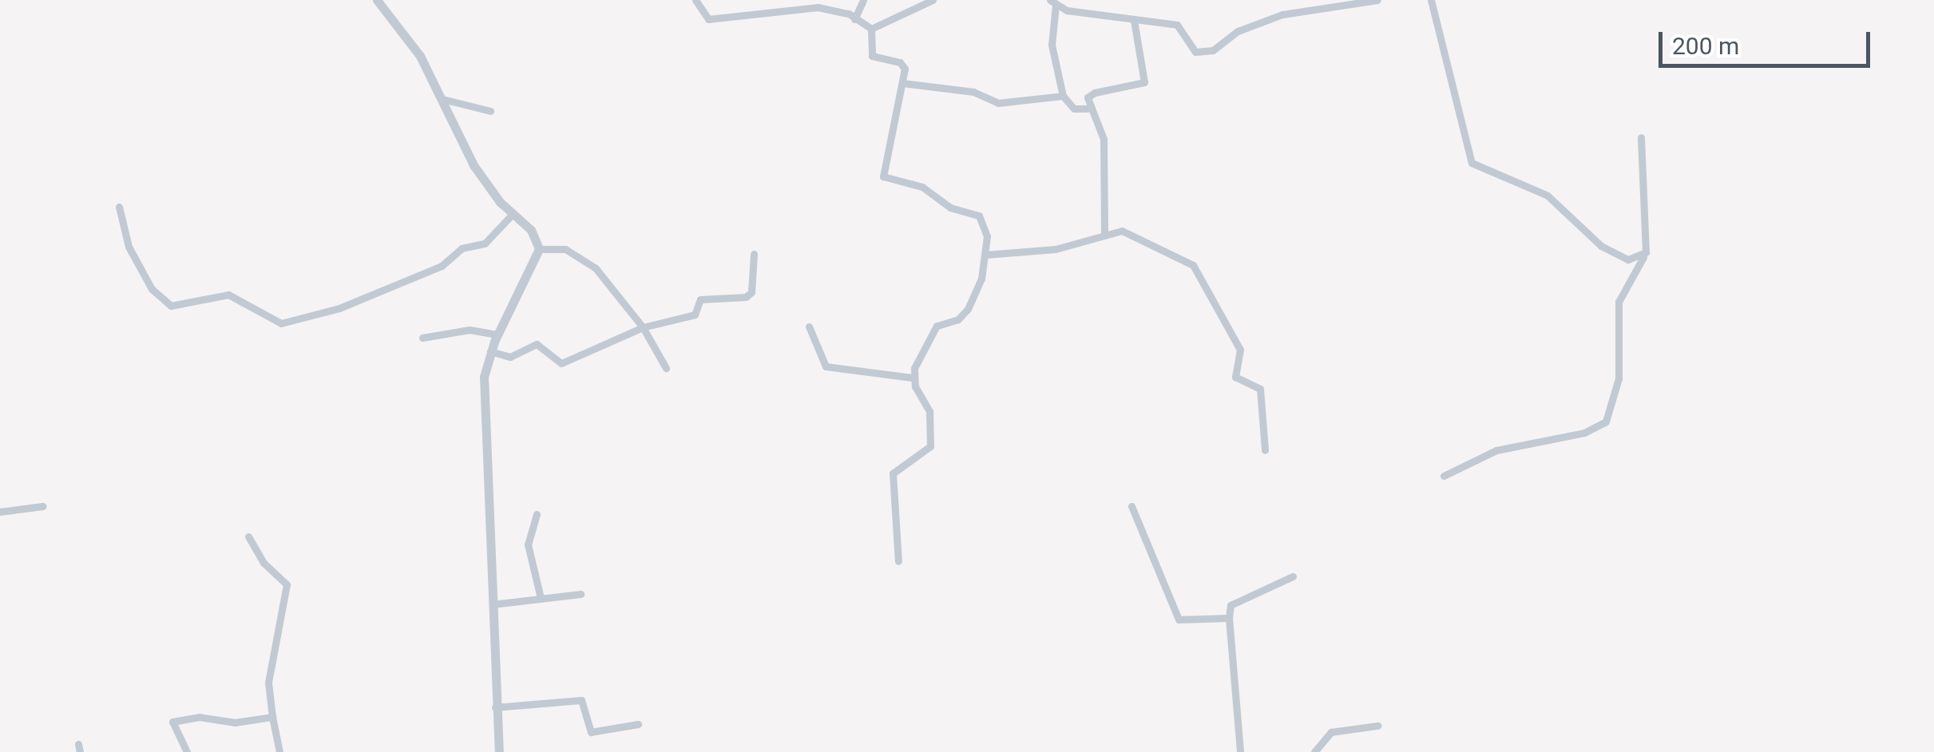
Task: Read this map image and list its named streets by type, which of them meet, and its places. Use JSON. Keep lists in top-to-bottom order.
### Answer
{
  "scale_bar": "200 m"
}
